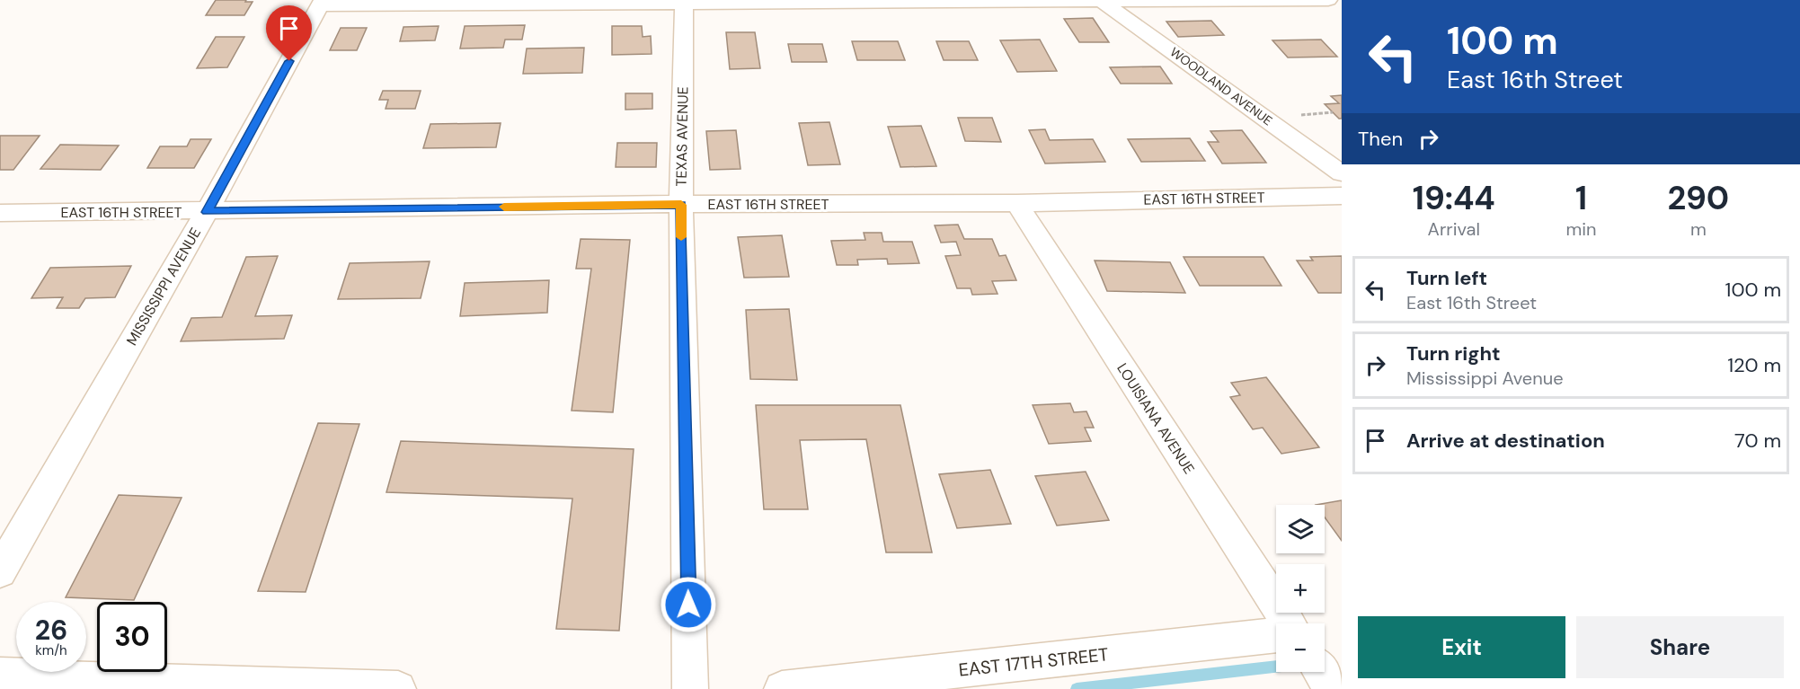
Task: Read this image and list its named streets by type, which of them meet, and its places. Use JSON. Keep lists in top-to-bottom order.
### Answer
{
  "streets": {
    "street": [
      "WOODLAND AVENUE",
      "TEXAS AVENUE",
      "EAST 16TH STREET",
      "MISSISSIPPI AVENUE",
      "LOUISIANA AVENUE",
      "EAST 17TH STREET"
    ]
  },
  "crossings": [
    ["TEXAS AVENUE", "EAST 16TH STREET"],
    ["EAST 16TH STREET", "MISSISSIPPI AVENUE"],
    ["EAST 16TH STREET", "LOUISIANA AVENUE"]
  ],
  "page": {
    "turn": ["100 m", "East 16th Street"],
    "then": "Then",
    "eta": [
      "19:44",
      "Arrival",
      "1",
      "min",
      "290",
      "m"
    ],
    "list": [
      {
        "name": "Turn left",
        "note": "East 16th Street",
        "value": "100 m"
      },
      {
        "name": "Turn right",
        "note": "Mississippi Avenue",
        "value": "120 m"
      },
      {
        "name": "Arrive at destination",
        "value": "70 m"
      }
    ],
    "map_buttons": ["+", "−"],
    "speed": "26 km/h",
    "limit": "30",
    "buttons": ["Exit", "Share"]
  }
}
